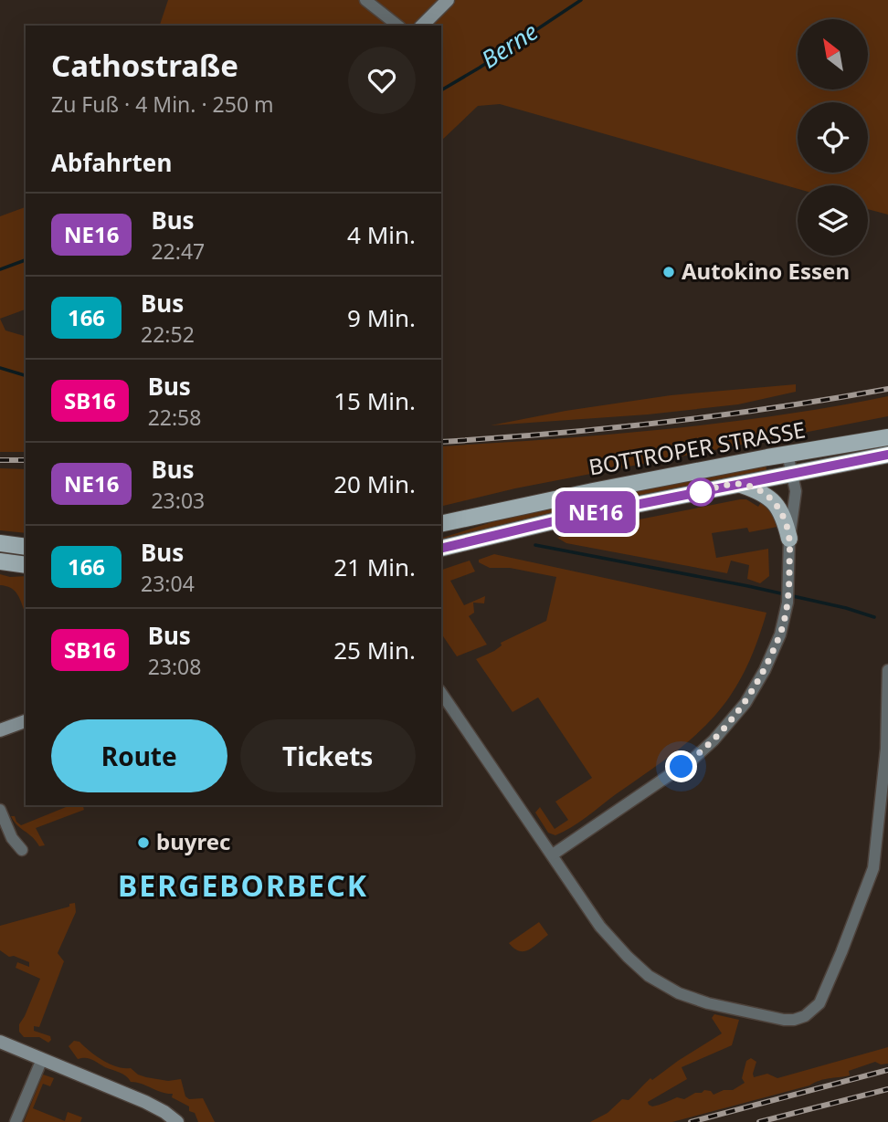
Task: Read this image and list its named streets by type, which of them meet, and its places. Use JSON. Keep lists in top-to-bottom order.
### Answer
{
  "streets": {
    "main road": ["BOTTROPER STRASSE"]
  },
  "districts": ["BERGEBORBECK"],
  "water": ["Berne"],
  "places": ["Autokino Essen", "buyrec"],
  "lines": ["bus line NE16"],
  "north": "top left",
  "page": {
    "on_map": "NE16",
    "heading": [
      ["Cathostraße", "Zu Fuß · 4 Min. · 250 m"],
      "Abfahrten"
    ],
    "list": [
      {
        "mark": "NE16",
        "name": "Bus",
        "note": "22:47",
        "value": "4 Min."
      },
      {
        "mark": "166",
        "name": "Bus",
        "note": "22:52",
        "value": "9 Min."
      },
      {
        "mark": "SB16",
        "name": "Bus",
        "note": "22:58",
        "value": "15 Min."
      },
      {
        "mark": "NE16",
        "name": "Bus",
        "note": "23:03",
        "value": "20 Min."
      },
      {
        "mark": "166",
        "name": "Bus",
        "note": "23:04",
        "value": "21 Min."
      },
      {
        "mark": "SB16",
        "name": "Bus",
        "note": "23:08",
        "value": "25 Min."
      }
    ],
    "buttons": ["Route", "Tickets"]
  }
}
